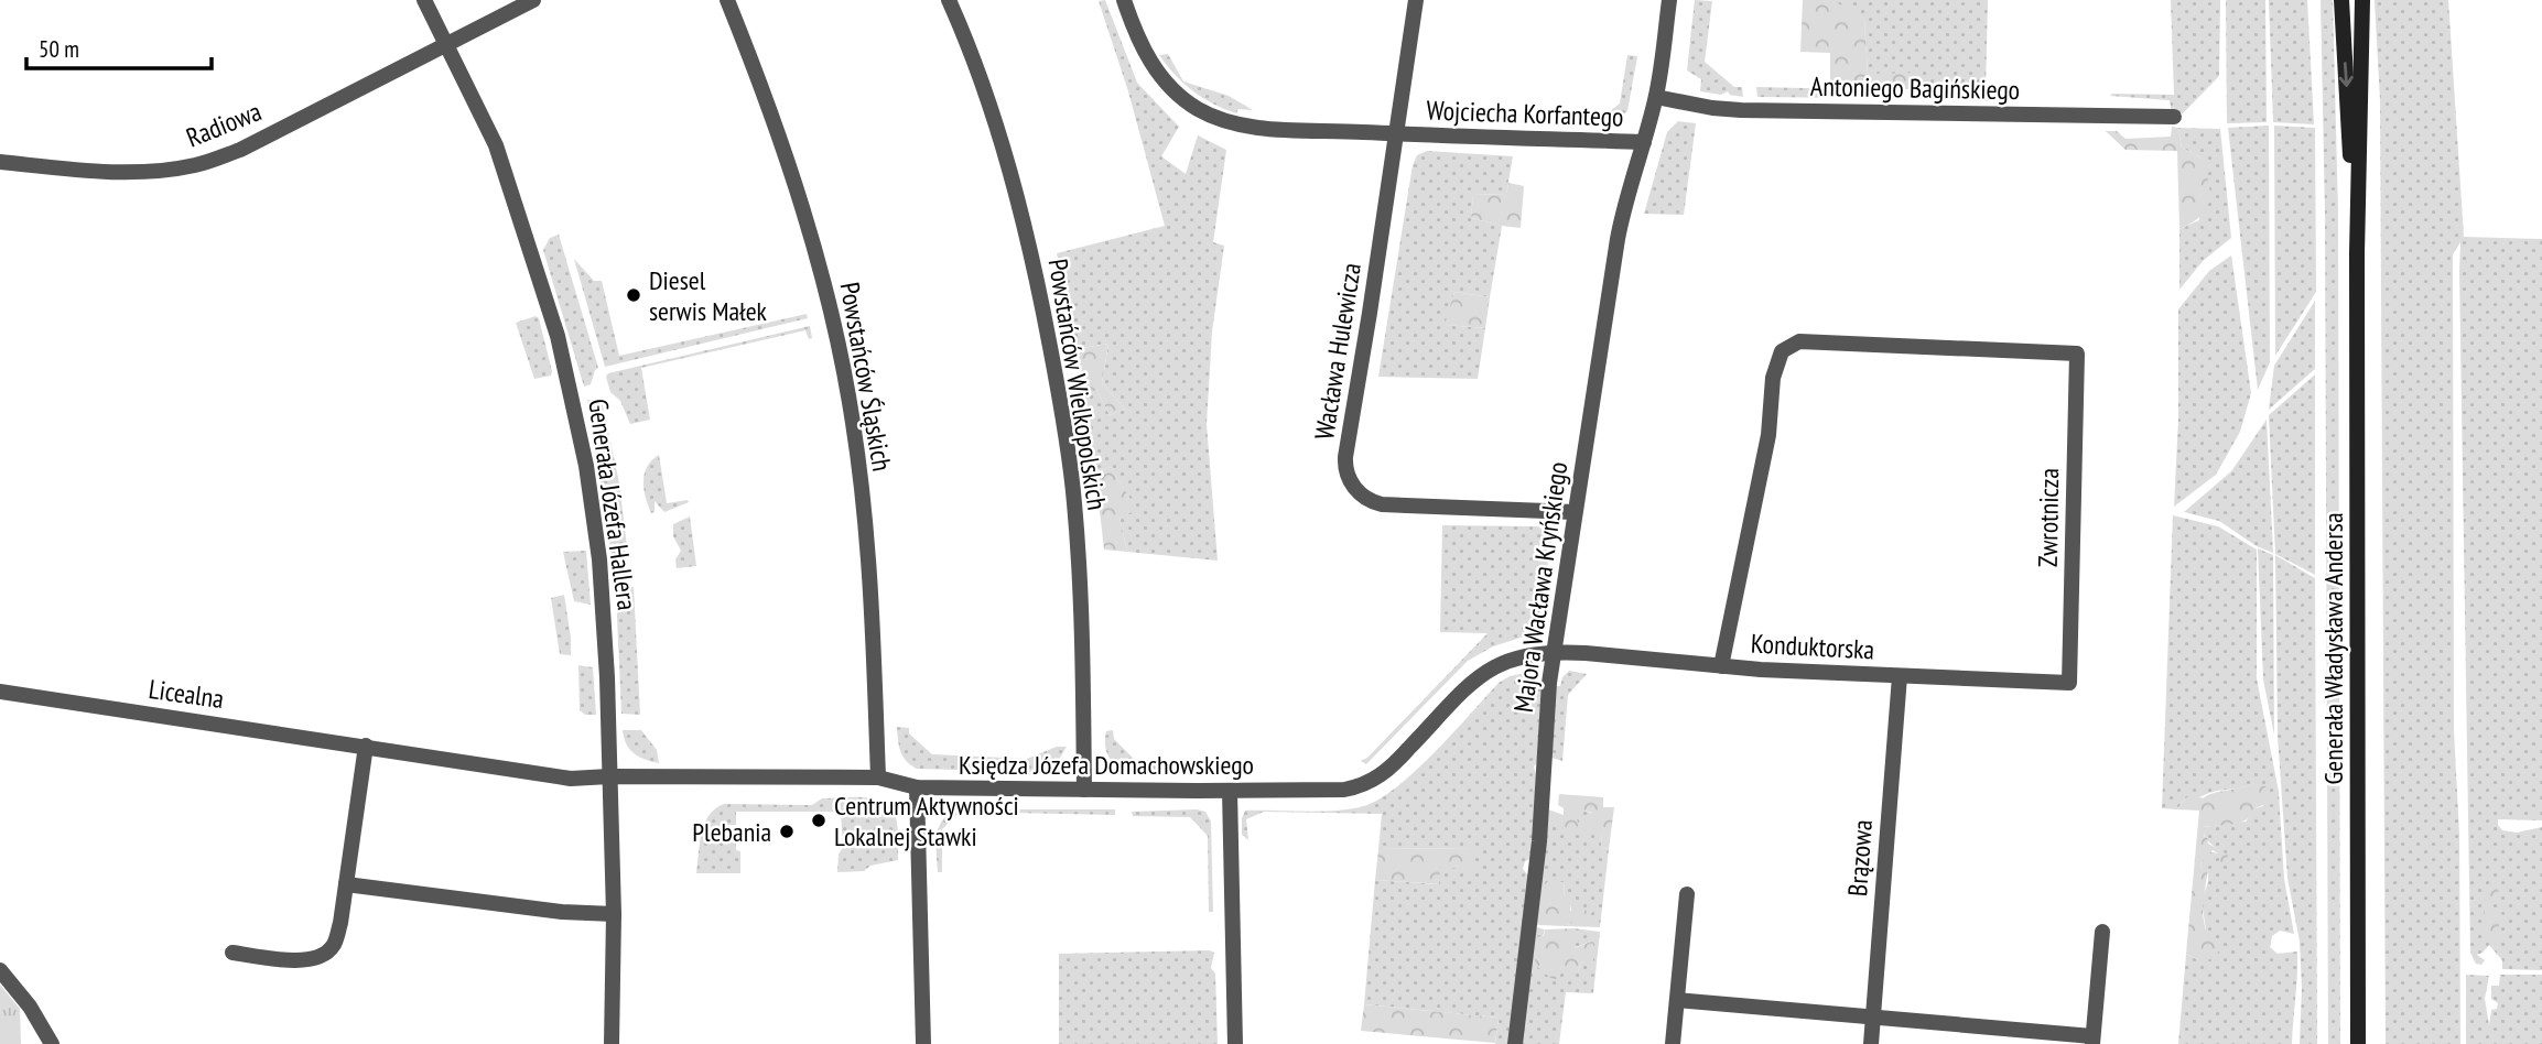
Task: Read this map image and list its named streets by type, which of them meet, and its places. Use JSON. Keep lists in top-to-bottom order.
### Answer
{
  "streets": {
    "main road": ["Generała Władysława Andersa"],
    "street": [
      "Antoniego Bagińskiego",
      "Wojciecha Korfantego",
      "Radiowa",
      "Wacława Hulewicza",
      "Powstańców Śląskich",
      "Powstańców Wielkopolskich",
      "Generała Józefa Hallera",
      "Zwrotnicza",
      "Majora Wacława Kryńskiego",
      "Konduktorska",
      "Licealna",
      "Księdza Józefa Domachowskiego",
      "Brązowa"
    ]
  },
  "crossings": [
    ["Antoniego Bagińskiego", "Wojciecha Korfantego"],
    ["Wojciecha Korfantego", "Wacława Hulewicza"],
    ["Wojciecha Korfantego", "Majora Wacława Kryńskiego"],
    ["Radiowa", "Generała Józefa Hallera"],
    ["Wacława Hulewicza", "Majora Wacława Kryńskiego"],
    ["Powstańców Śląskich", "Księdza Józefa Domachowskiego"],
    ["Powstańców Wielkopolskich", "Księdza Józefa Domachowskiego"],
    ["Generała Józefa Hallera", "Licealna"],
    ["Generała Józefa Hallera", "Księdza Józefa Domachowskiego"],
    ["Zwrotnicza", "Konduktorska"],
    ["Majora Wacława Kryńskiego", "Konduktorska"],
    ["Majora Wacława Kryńskiego", "Księdza Józefa Domachowskiego"],
    ["Konduktorska", "Księdza Józefa Domachowskiego"],
    ["Konduktorska", "Brązowa"],
    ["Licealna", "Księdza Józefa Domachowskiego"]
  ],
  "places": ["Diesel serwis Małek", "Centrum Aktywności Lokalnej Stawki", "Plebania"],
  "scale_bar": "50 m"
}
